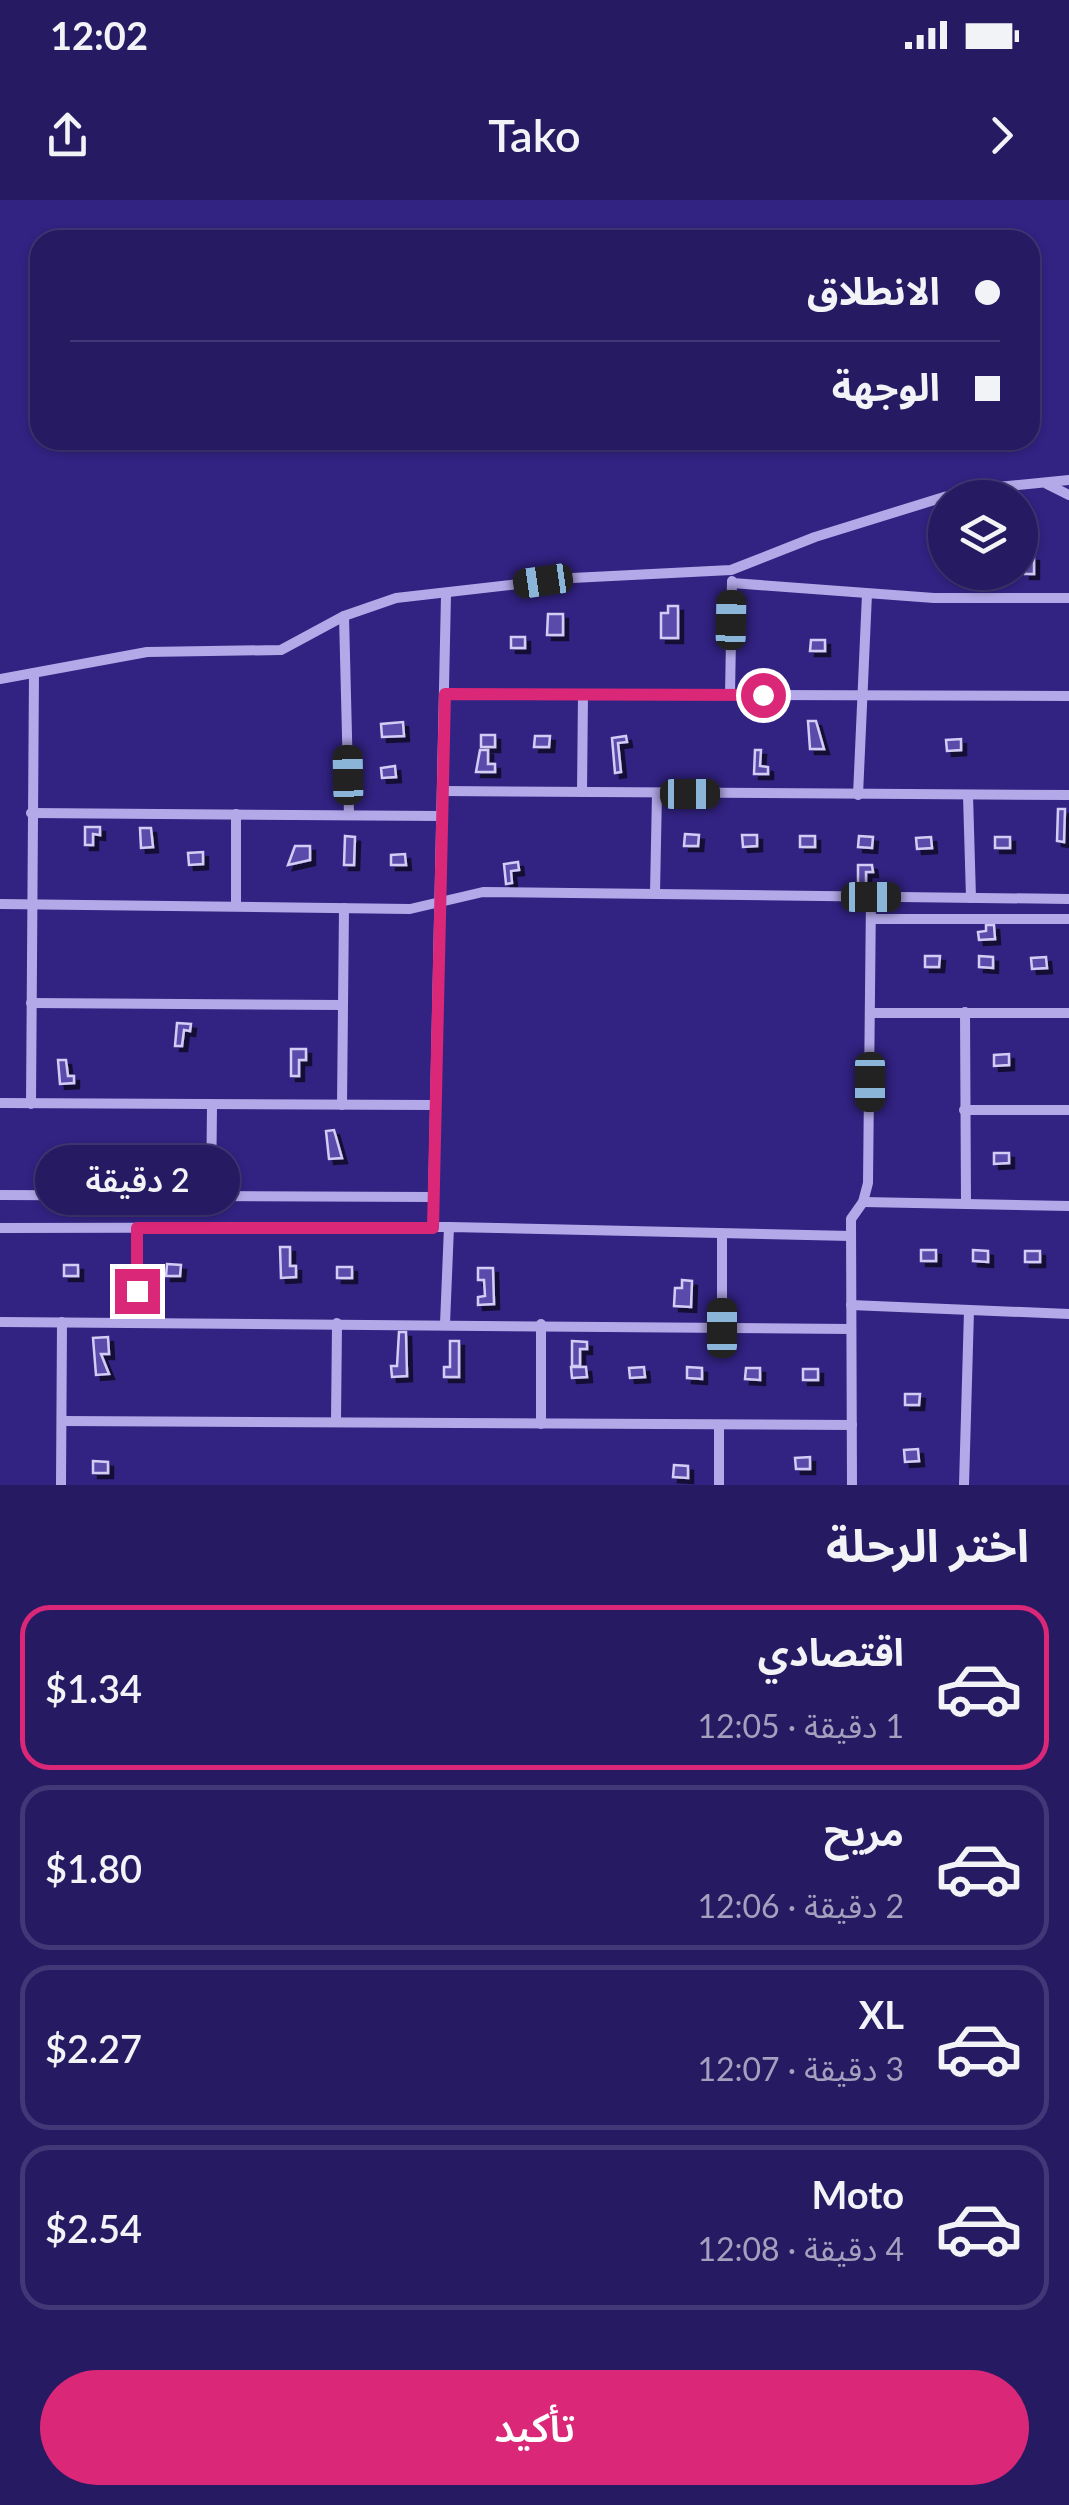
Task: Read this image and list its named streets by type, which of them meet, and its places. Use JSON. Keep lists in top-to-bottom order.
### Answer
{
  "page": {
    "status": "12:02",
    "header": "Tako",
    "banner": ["الانطلاق", "الوجهة"],
    "bubble": "2 دقيقة",
    "heading": "اختر الرحلة",
    "list": [
      {
        "name": "اقتصادي",
        "note": "1 دقيقة · 12:05",
        "value": "$1.34"
      },
      {
        "name": "مريح",
        "note": "2 دقيقة · 12:06",
        "value": "$1.80"
      },
      {
        "name": "XL",
        "note": "3 دقيقة · 12:07",
        "value": "$2.27"
      },
      {
        "name": "Moto",
        "note": "4 دقيقة · 12:08",
        "value": "$2.54"
      }
    ],
    "buttons": "تأكيد"
  }
}
